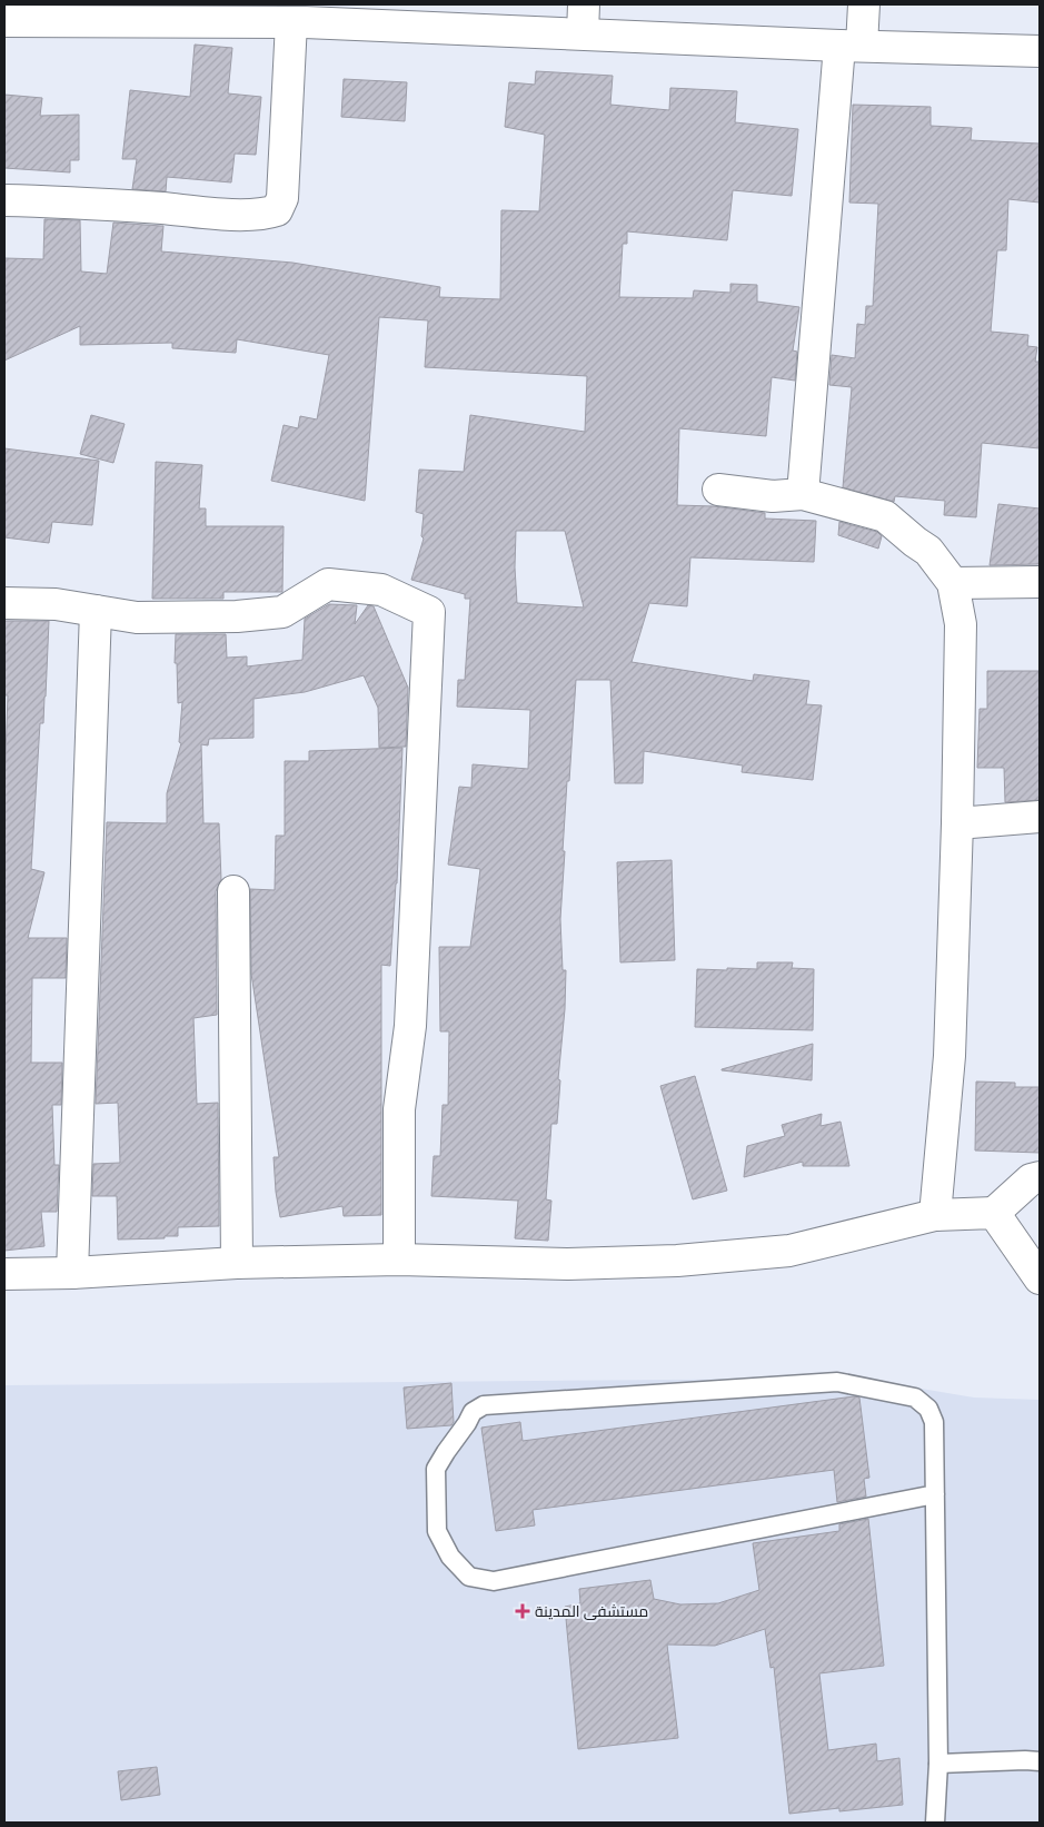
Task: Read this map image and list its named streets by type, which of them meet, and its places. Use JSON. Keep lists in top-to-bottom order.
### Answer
{
  "places": {
    "health": ["مستشفى المدينة"]
  }
}
